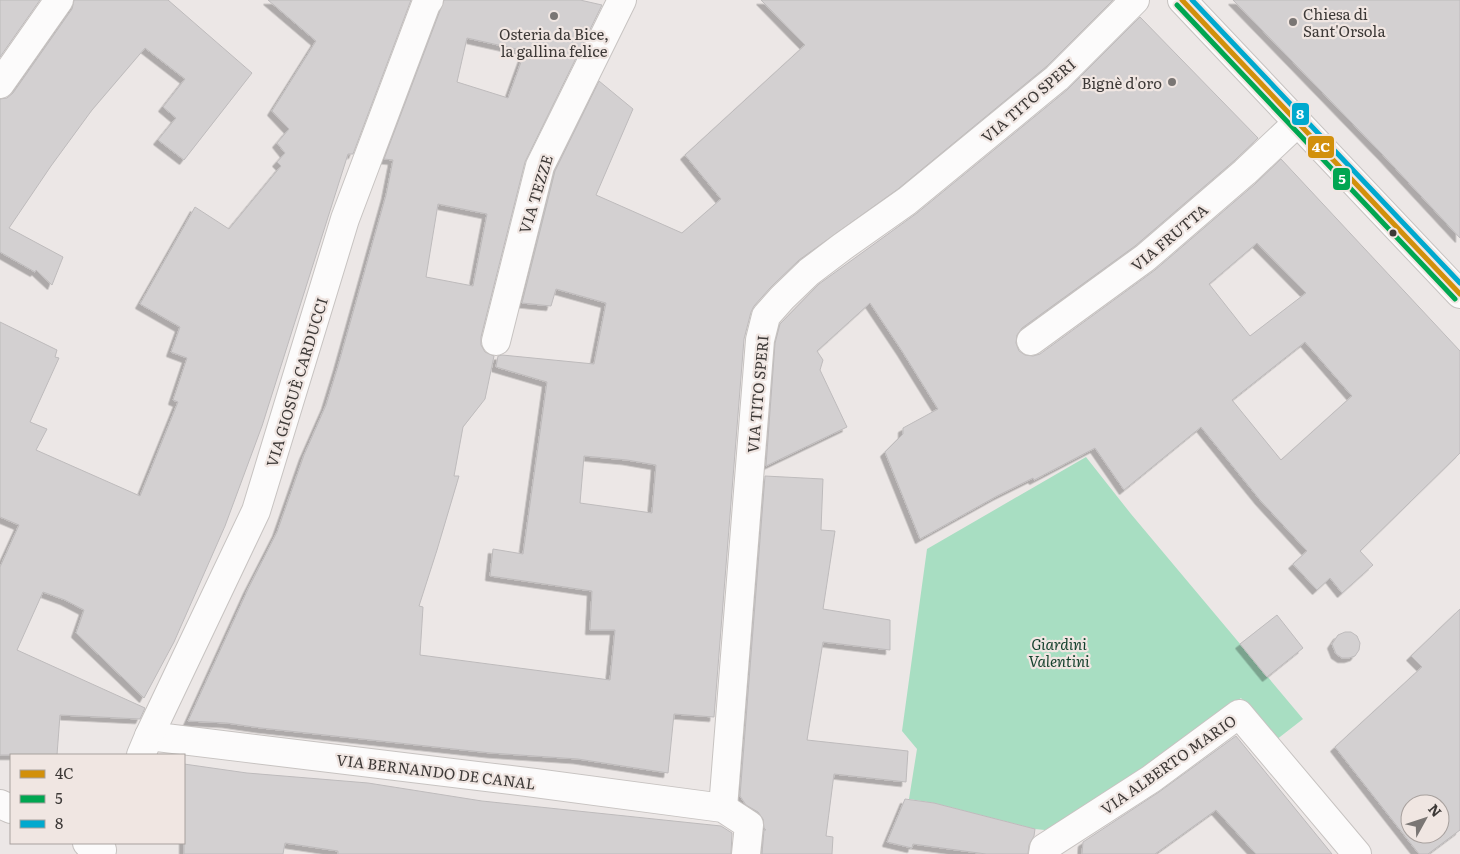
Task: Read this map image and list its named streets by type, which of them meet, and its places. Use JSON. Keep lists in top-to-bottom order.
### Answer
{
  "streets": {
    "street": [
      "VIA TITO SPERI",
      "VIA TEZZE",
      "VIA FRUTTA",
      "VIA GIOSUÈ CARDUCCI",
      "VIA ALBERTO MARIO",
      "VIA BERNANDO DE CANAL"
    ]
  },
  "crossings": [
    ["VIA TITO SPERI", "VIA BERNANDO DE CANAL"],
    ["VIA GIOSUÈ CARDUCCI", "VIA BERNANDO DE CANAL"]
  ],
  "parks": ["Giardini Valentini"],
  "places": ["Osteria da Bice, la gallina felice", "Chiesa di Sant'Orsola", "Bignè d'oro"],
  "lines": ["transit line 4C", "transit line 8", "transit line 5"],
  "legend": ["4C", "5", "8"],
  "north": "top right"
}
